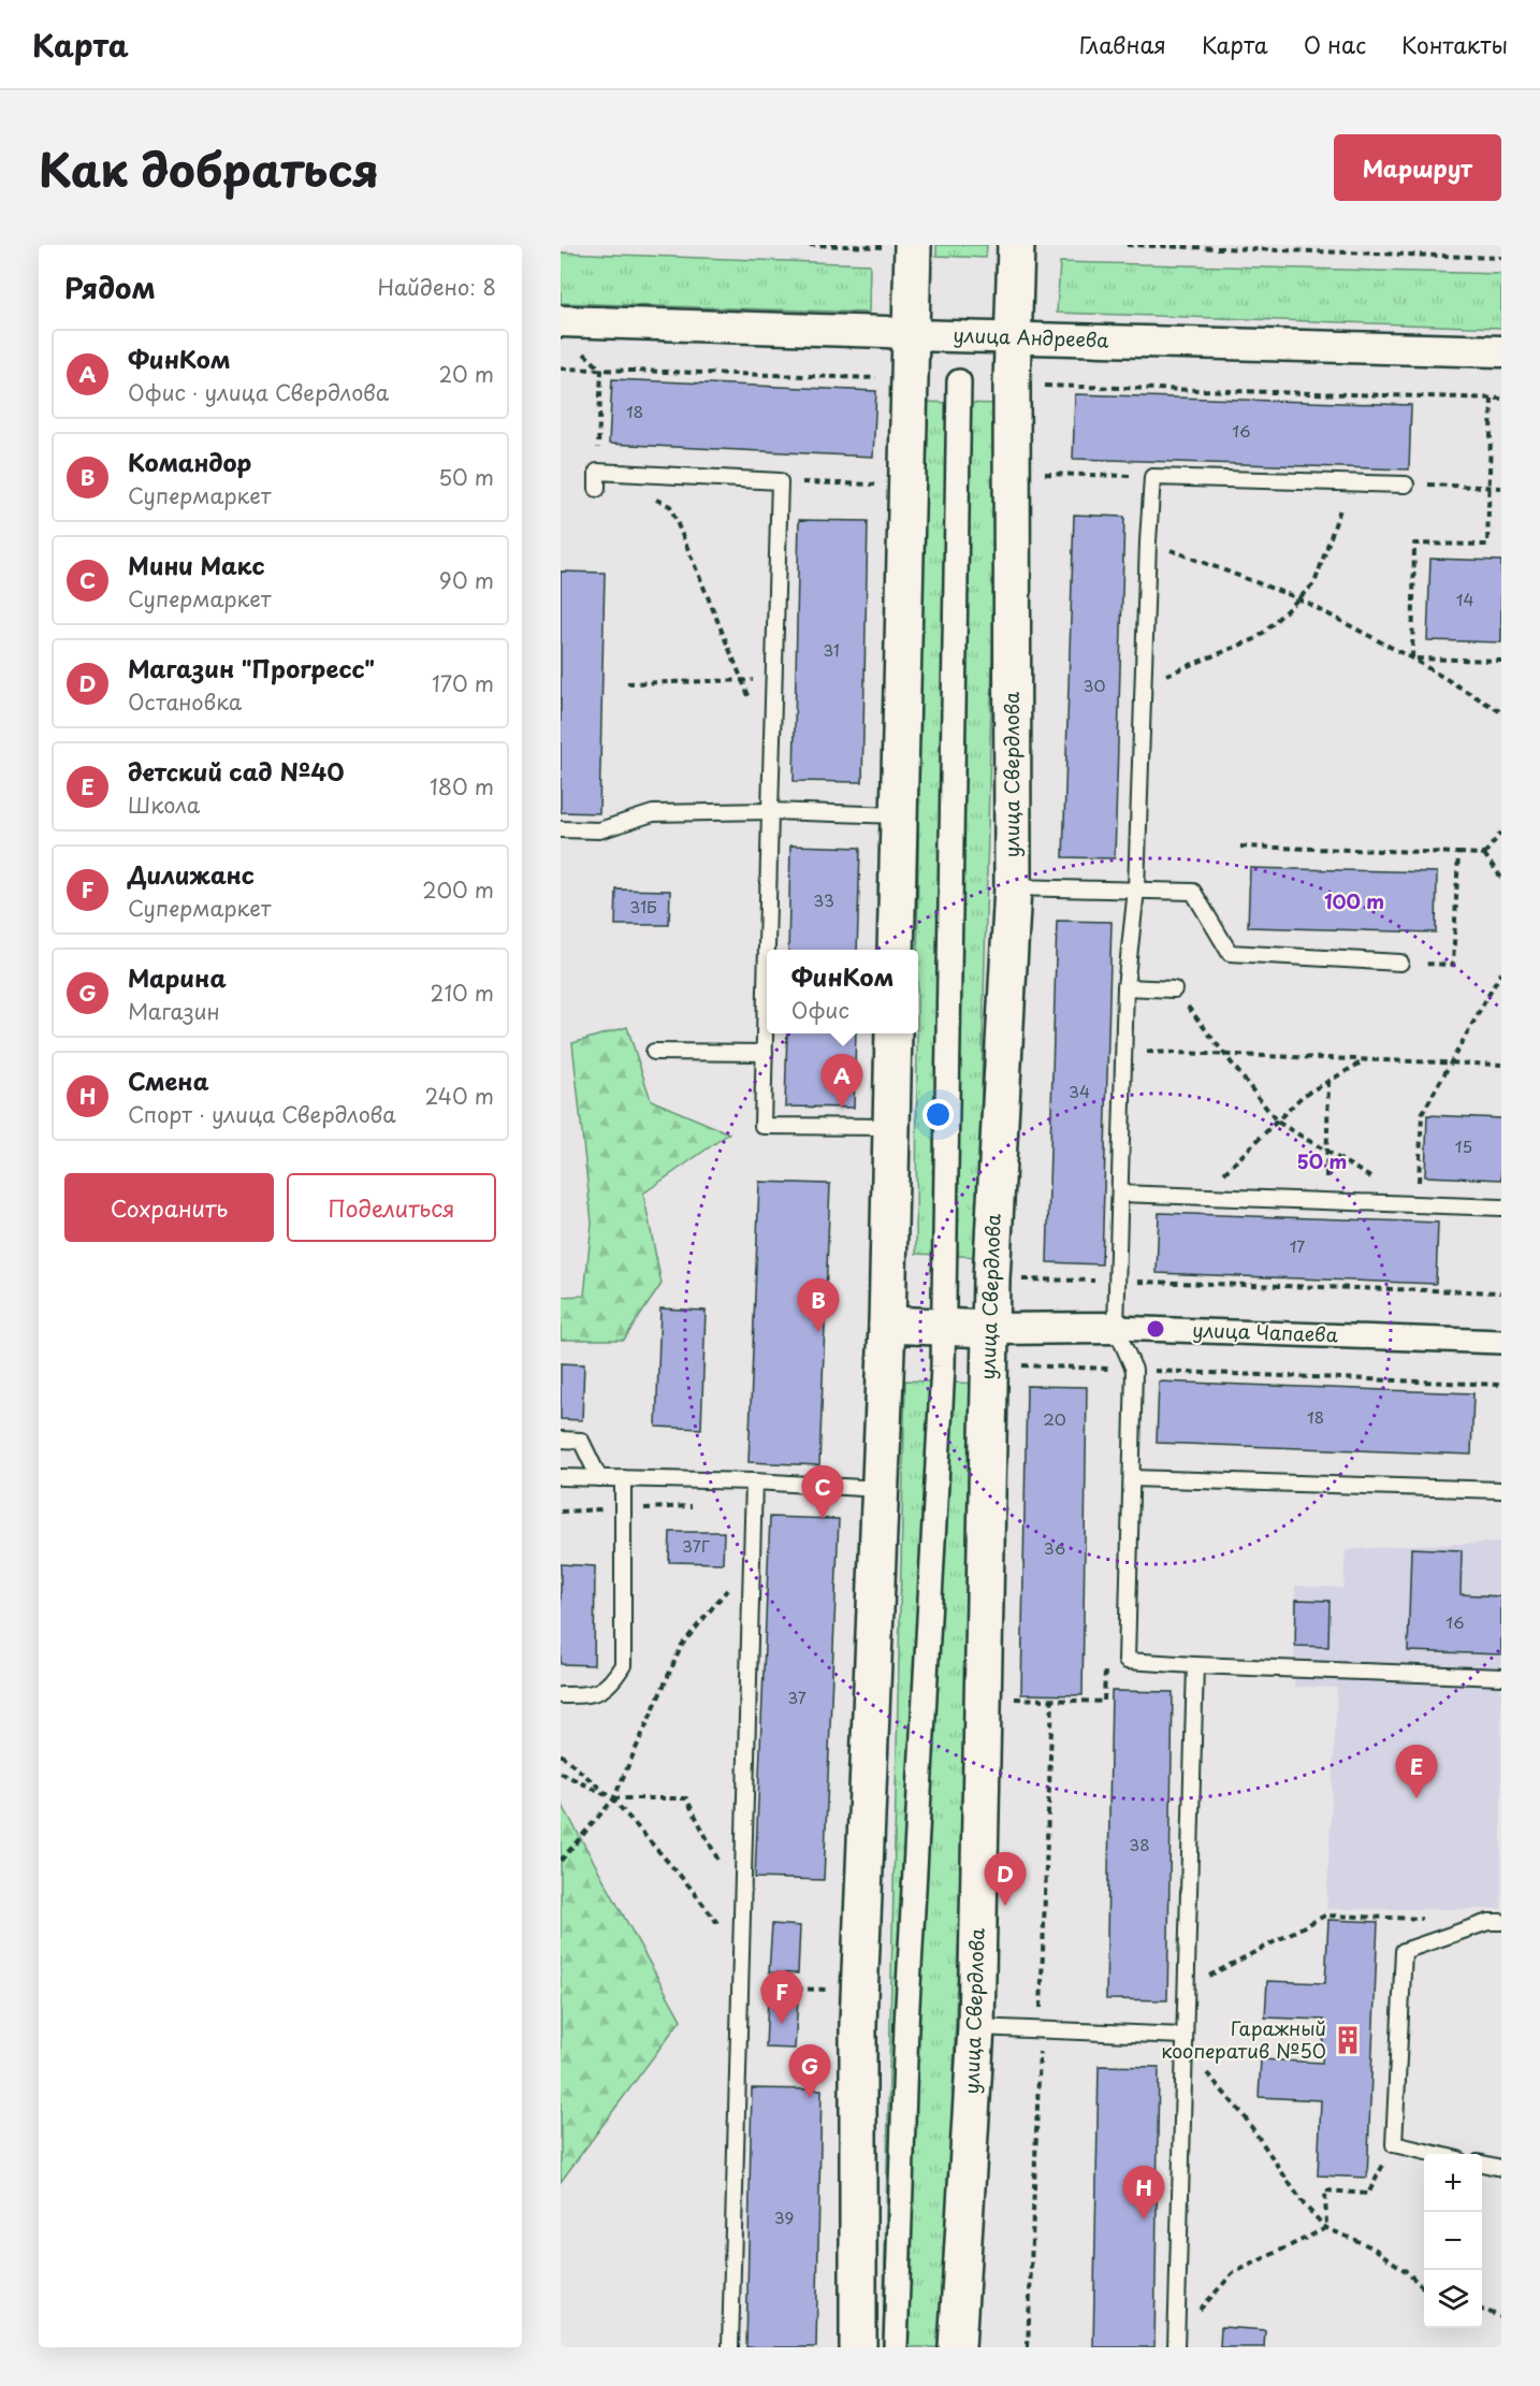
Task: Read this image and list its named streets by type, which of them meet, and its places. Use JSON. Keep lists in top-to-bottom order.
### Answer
{
  "streets": {
    "street": ["улица Андреева", "улица Свердлова", "улица Чапаева"]
  },
  "crossings": [
    ["улица Андреева", "улица Свердлова"],
    ["улица Свердлова", "улица Чапаева"]
  ],
  "places": {
    "building": ["Гаражный кооператив №50"]
  },
  "house_numbers": [
    "18",
    "16",
    "14",
    "31",
    "30",
    "33",
    "31Б",
    "34",
    "15",
    "17",
    "18",
    "20",
    "37Г",
    "36",
    "16",
    "37",
    "38",
    "39"
  ],
  "page": {
    "header": "Карта",
    "nav": [
      "Главная",
      "Карта",
      "О нас",
      "Контакты"
    ],
    "title": "Как добраться",
    "buttons": [
      "Маршрут",
      ["Сохранить", "Поделиться"]
    ],
    "heading": ["Рядом", "Найдено: 8"],
    "list": [
      {
        "mark": "A",
        "name": "ФинКом",
        "note": "Офис · улица Свердлова",
        "value": "20 m"
      },
      {
        "mark": "B",
        "name": "Командор",
        "note": "Супермаркет",
        "value": "50 m"
      },
      {
        "mark": "C",
        "name": "Мини Макс",
        "note": "Супермаркет",
        "value": "90 m"
      },
      {
        "mark": "D",
        "name": "Магазин \"Прогресс\"",
        "note": "Остановка",
        "value": "170 m"
      },
      {
        "mark": "E",
        "name": "детский сад №40",
        "note": "Школа",
        "value": "180 m"
      },
      {
        "mark": "F",
        "name": "Дилижанс",
        "note": "Супермаркет",
        "value": "200 m"
      },
      {
        "mark": "G",
        "name": "Марина",
        "note": "Магазин",
        "value": "210 m"
      },
      {
        "mark": "H",
        "name": "Смена",
        "note": "Спорт · улица Свердлова",
        "value": "240 m"
      }
    ],
    "popup": ["ФинКом", "Офис"],
    "pins": [
      "A",
      "B",
      "C",
      "E",
      "D",
      "F",
      "G",
      "H"
    ],
    "map_buttons": ["+", "−"]
  },
  "rings": ["100 m", "50 m"]
}
